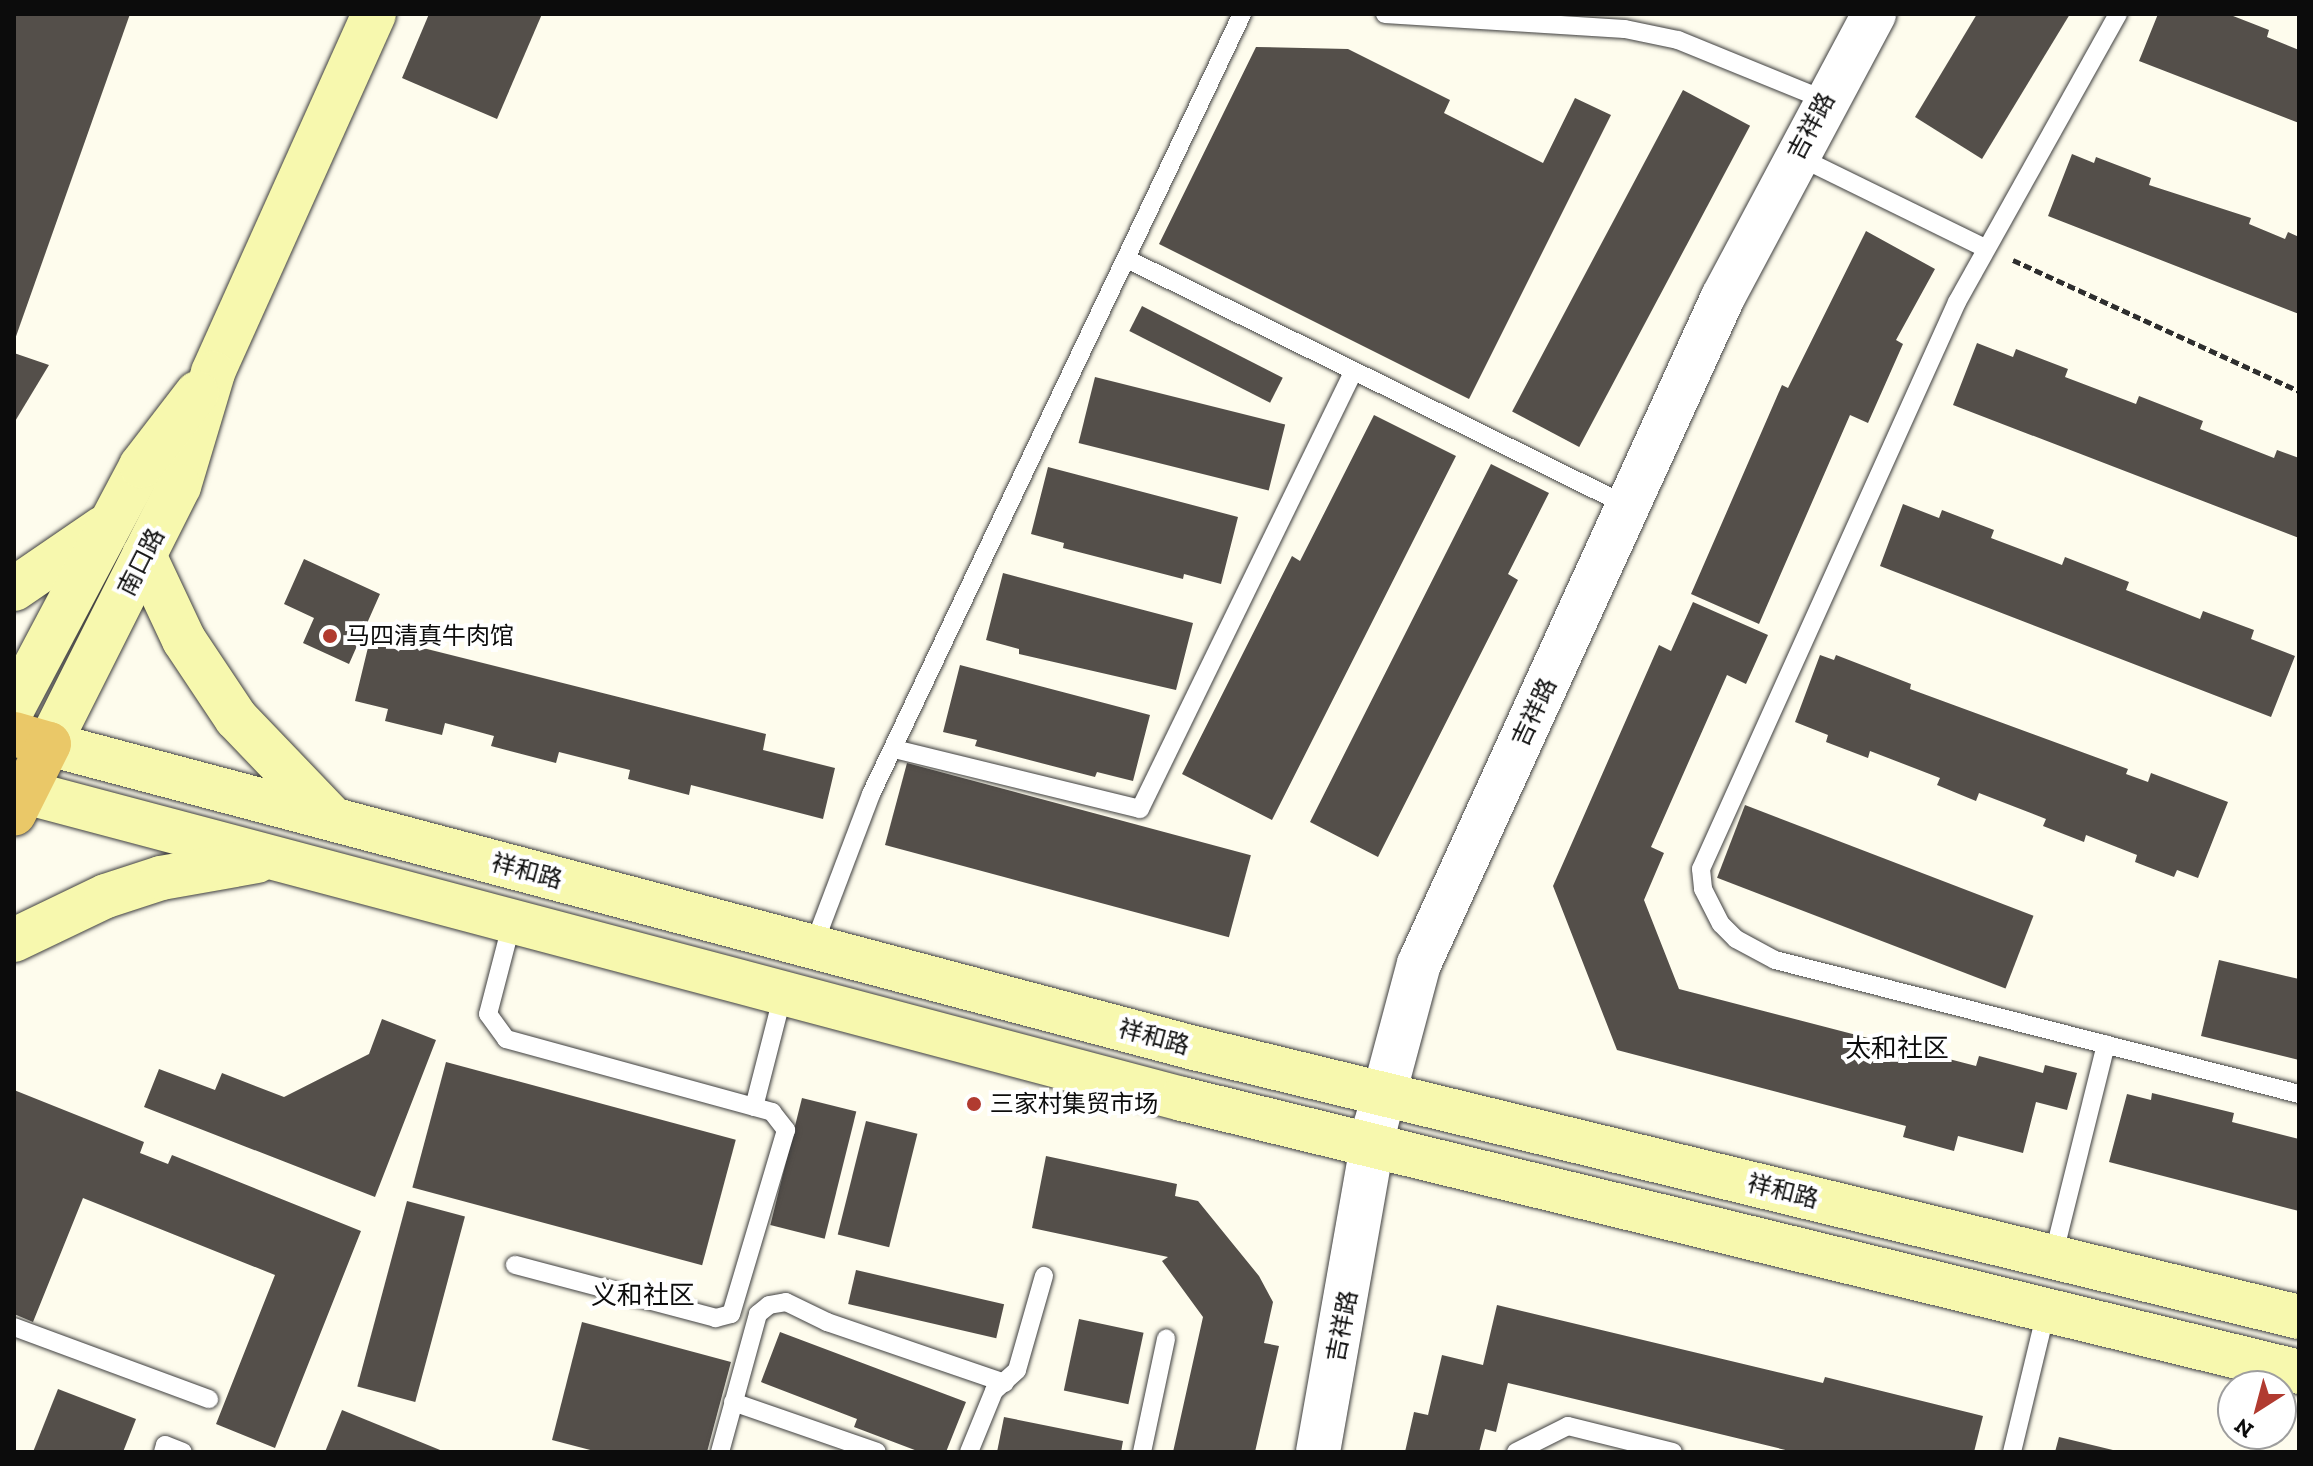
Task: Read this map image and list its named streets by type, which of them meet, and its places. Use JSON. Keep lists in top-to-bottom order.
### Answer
{
  "streets": {
    "main road": ["南口路", "祥和路"],
    "street": ["吉祥路"]
  },
  "crossings": [
    ["吉祥路", "祥和路"],
    ["南口路", "祥和路"]
  ],
  "districts": ["太和社区", "义和社区"],
  "places": ["马四清真牛肉馆", "三家村集贸市场"],
  "north": "bottom left"
}
